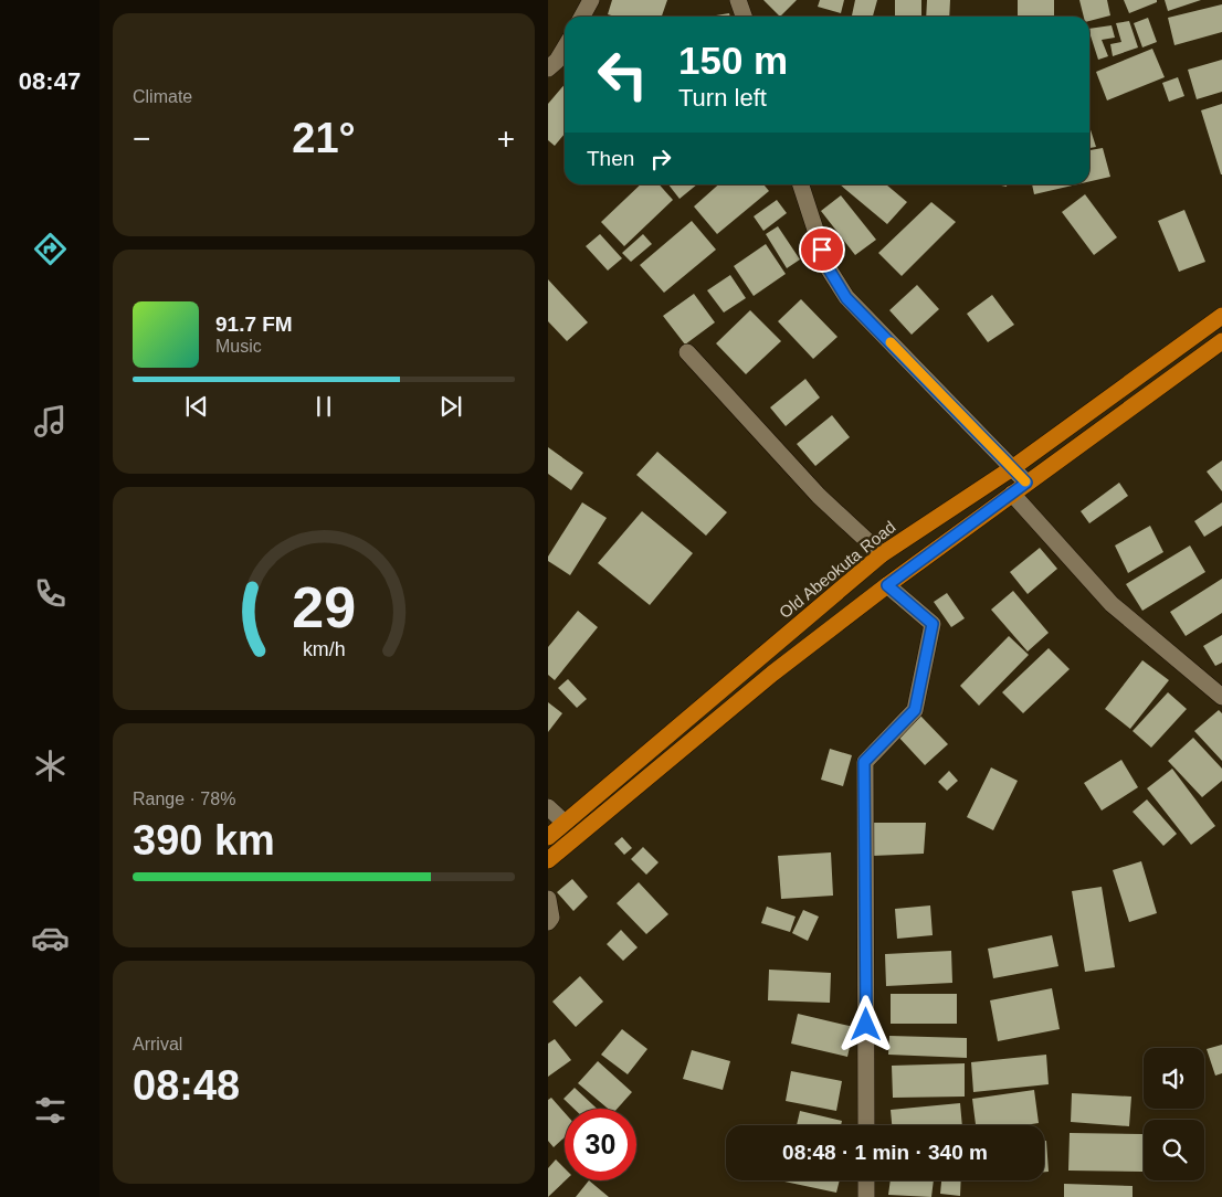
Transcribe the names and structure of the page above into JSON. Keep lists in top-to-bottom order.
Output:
{
  "streets": {
    "highway": ["Old Abeokuta Road"]
  },
  "page": {
    "tabs": "08:47",
    "tile": [
      "Climate",
      ["Range · 78%", "390 km"],
      ["Arrival", "08:48"]
    ],
    "turn": ["150 m", "Turn left"],
    "heat": ["−", "21°", "+"],
    "then": "Then",
    "song": ["91.7 FM", "Music"],
    "limit": "30",
    "trip": "08:48 · 1 min · 340 m",
    "gauge": ["29", "km/h"]
  }
}
